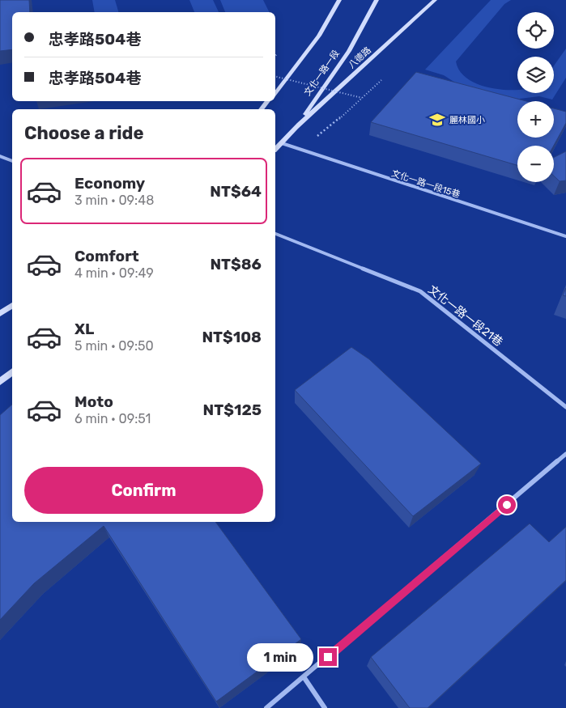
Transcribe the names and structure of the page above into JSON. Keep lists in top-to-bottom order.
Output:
{
  "streets": {
    "main road": ["八德路", "文化一路一段"],
    "street": ["文化一路一段15巷", "文化一路一段21巷"]
  },
  "crossings": [
    ["八德路", "文化一路一段"],
    ["文化一路一段", "文化一路一段15巷"]
  ],
  "places": {
    "school or university": ["麗林國小"]
  },
  "page": {
    "map_buttons": ["+", "−"],
    "banner": ["忠孝路504巷", "忠孝路504巷"],
    "heading": "Choose a ride",
    "list": [
      {
        "name": "Economy",
        "note": "3 min · 09:48",
        "value": "NT$64"
      },
      {
        "name": "Comfort",
        "note": "4 min · 09:49",
        "value": "NT$86"
      },
      {
        "name": "XL",
        "note": "5 min · 09:50",
        "value": "NT$108"
      },
      {
        "name": "Moto",
        "note": "6 min · 09:51",
        "value": "NT$125"
      }
    ],
    "buttons": "Confirm",
    "bubble": "1 min"
  }
}
